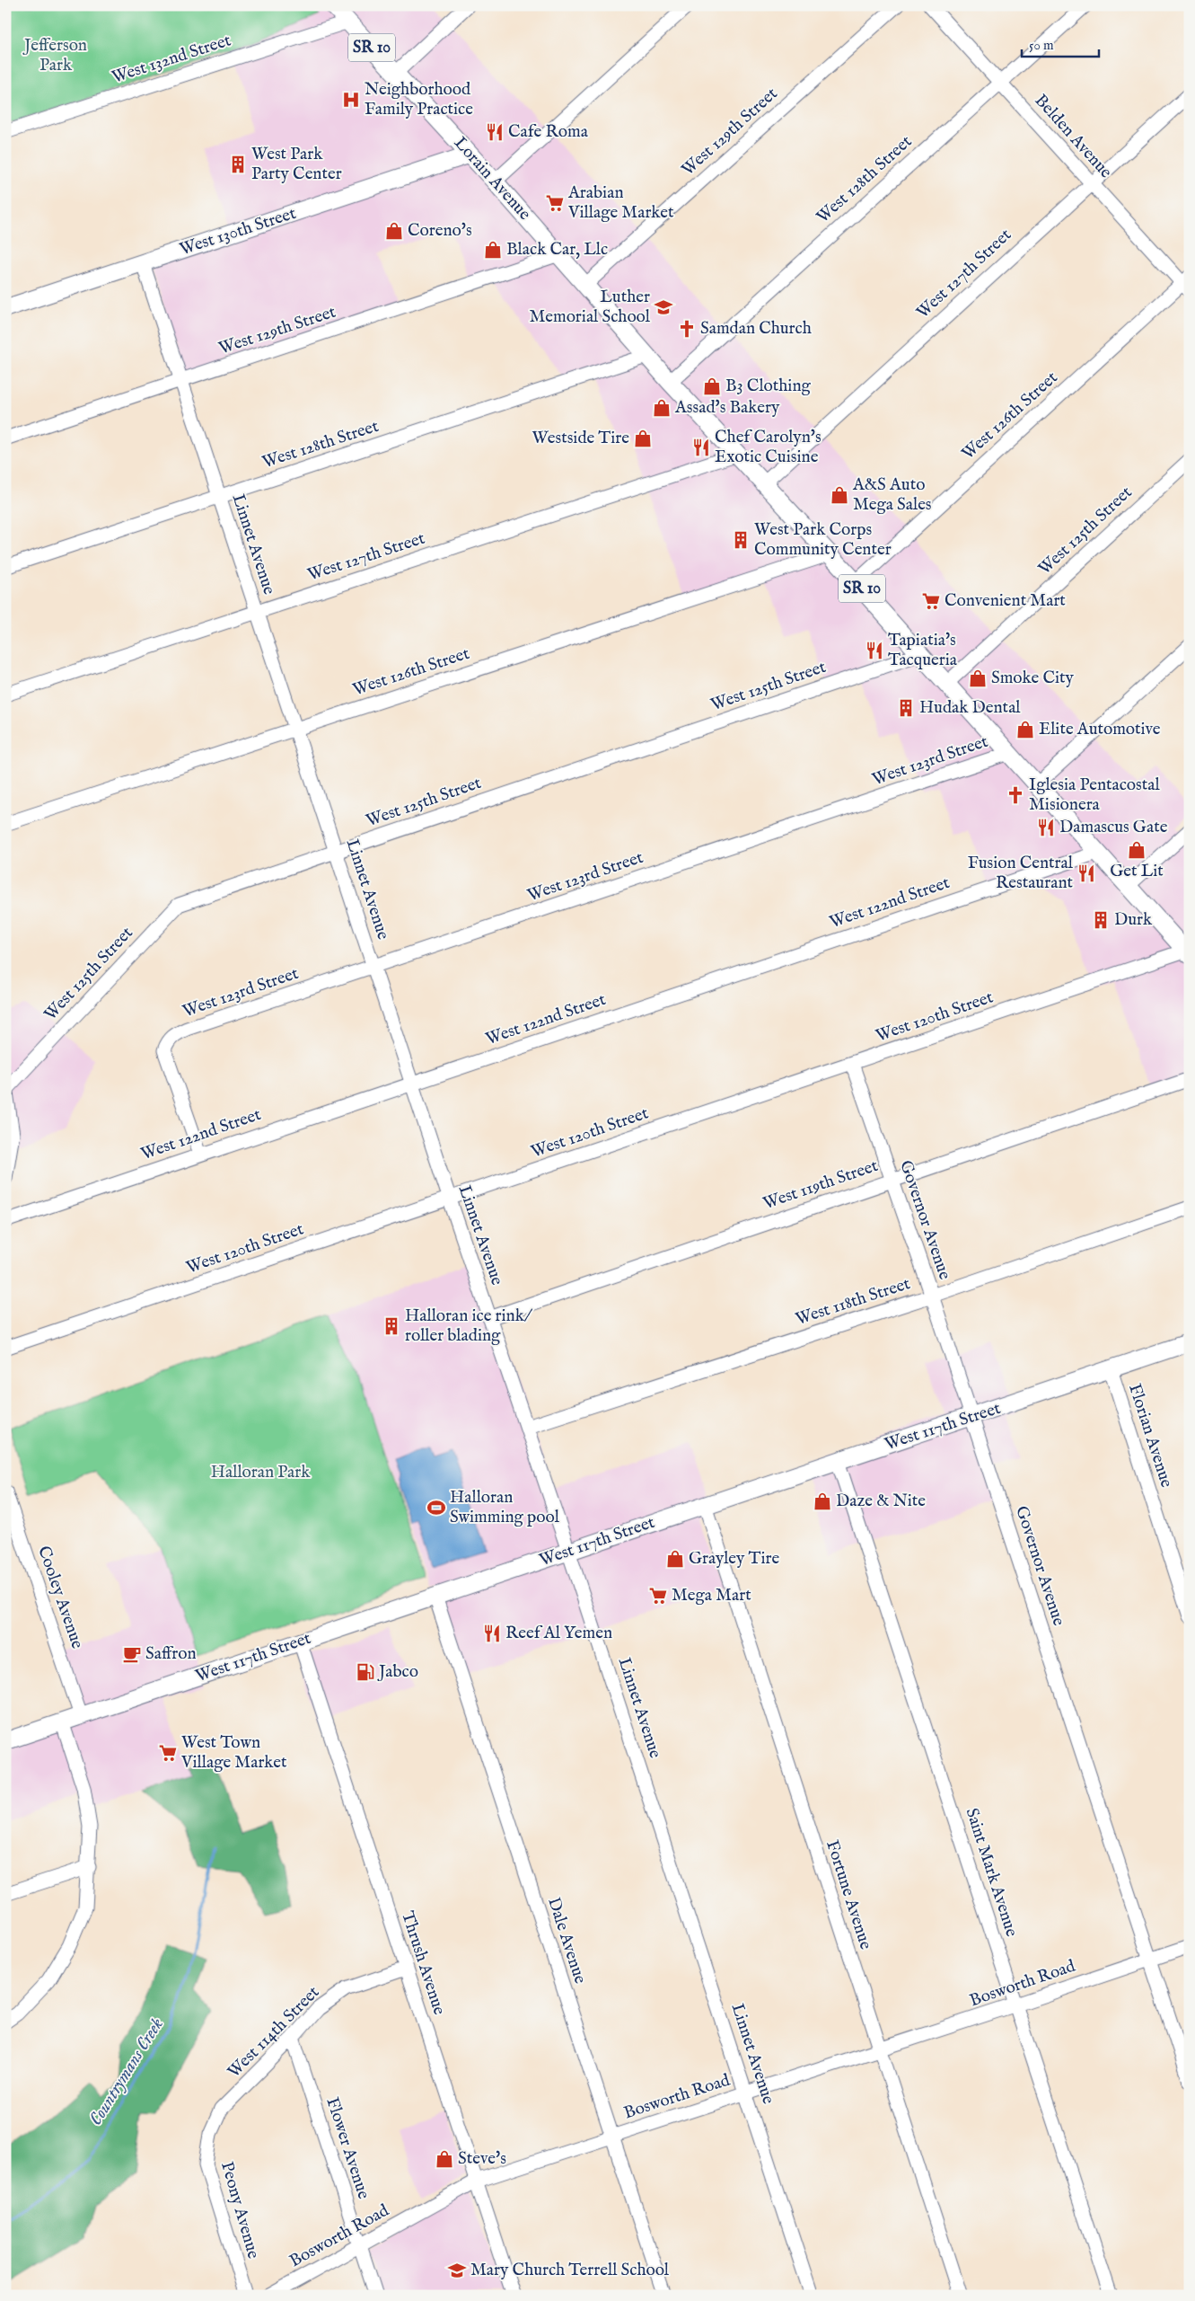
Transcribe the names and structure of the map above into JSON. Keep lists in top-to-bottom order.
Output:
{
  "streets": {
    "main road": [
      "SR 10",
      "Lorain Avenue",
      "West 130th Street",
      "West 117th Street"
    ],
    "street": [
      "West 132nd Street",
      "West 129th Street",
      "Belden Avenue",
      "West 128th Street",
      "West 127th Street",
      "West 126th Street",
      "West 125th Street",
      "Linnet Avenue",
      "West 123rd Street",
      "West 122nd Street",
      "West 120th Street",
      "West 119th Street",
      "Governor Avenue",
      "West 118th Street",
      "Florian Avenue",
      "Cooley Avenue",
      "Saint Mark Avenue",
      "Fortune Avenue",
      "Dale Avenue",
      "Thrush Avenue",
      "Bosworth Road",
      "West 114th Street",
      "Flower Avenue",
      "Peony Avenue"
    ]
  },
  "crossings": [
    ["West 132nd Street", "Lorain Avenue"],
    ["West 129th Street", "Lorain Avenue"],
    ["West 129th Street", "Linnet Avenue"],
    ["Belden Avenue", "West 128th Street"],
    ["Belden Avenue", "West 127th Street"],
    ["Belden Avenue", "West 126th Street"],
    ["Lorain Avenue", "West 128th Street"],
    ["Lorain Avenue", "West 130th Street"],
    ["Lorain Avenue", "West 127th Street"],
    ["Lorain Avenue", "West 126th Street"],
    ["Lorain Avenue", "West 125th Street"],
    ["Lorain Avenue", "West 123rd Street"],
    ["Lorain Avenue", "West 122nd Street"],
    ["Lorain Avenue", "West 120th Street"],
    ["West 128th Street", "Linnet Avenue"],
    ["West 130th Street", "Linnet Avenue"],
    ["West 127th Street", "Linnet Avenue"],
    ["West 126th Street", "Linnet Avenue"],
    ["West 125th Street", "Linnet Avenue"],
    ["Linnet Avenue", "West 123rd Street"],
    ["Linnet Avenue", "West 122nd Street"],
    ["Linnet Avenue", "West 120th Street"],
    ["Linnet Avenue", "West 119th Street"],
    ["Linnet Avenue", "West 118th Street"],
    ["Linnet Avenue", "West 117th Street"],
    ["Linnet Avenue", "Bosworth Road"],
    ["West 123rd Street", "West 122nd Street"],
    ["West 120th Street", "Governor Avenue"],
    ["West 119th Street", "Governor Avenue"],
    ["Governor Avenue", "West 118th Street"],
    ["Governor Avenue", "West 117th Street"],
    ["Governor Avenue", "Bosworth Road"],
    ["West 117th Street", "Florian Avenue"],
    ["West 117th Street", "Cooley Avenue"],
    ["West 117th Street", "Saint Mark Avenue"],
    ["West 117th Street", "Fortune Avenue"],
    ["West 117th Street", "Dale Avenue"],
    ["West 117th Street", "Thrush Avenue"],
    ["Saint Mark Avenue", "Bosworth Road"],
    ["Fortune Avenue", "Bosworth Road"],
    ["Dale Avenue", "Bosworth Road"],
    ["Thrush Avenue", "Bosworth Road"],
    ["Thrush Avenue", "West 114th Street"],
    ["Bosworth Road", "Flower Avenue"],
    ["West 114th Street", "Flower Avenue"],
    ["West 114th Street", "Peony Avenue"]
  ],
  "water": ["Countrymans Creek"],
  "parks": ["Jefferson Park", "Halloran Park"],
  "places": {
    "hospital": ["Neighborhood Family Practice"],
    "restaurant": [
      "Cafe Roma",
      "Chef Carolyn's Exotic Cuisine",
      "Tapiatia's Tacqueria",
      "Damascus Gate",
      "Fusion Central Restaurant",
      "Reef Al Yemen"
    ],
    "building": [
      "West Park Party Center",
      "West Park Corps Community Center",
      "Hudak Dental",
      "Durk",
      "Halloran ice rink/ roller blading"
    ],
    "supermarket": [
      "Arabian Village Market",
      "Convenient Mart",
      "Mega Mart",
      "West Town Village Market"
    ],
    "shop": [
      "Coreno's",
      "Black Car, Llc",
      "B3 Clothing",
      "Assad's Bakery",
      "Westside Tire",
      "A&S Auto Mega Sales",
      "Smoke City",
      "Elite Automotive",
      "Get Lit",
      "Daze & Nite",
      "Grayley Tire",
      "Steve's"
    ],
    "school or university": ["Luther Memorial School", "Mary Church Terrell School"],
    "church": ["Samdan Church", "Iglesia Pentacostal Misionera"],
    "sports": ["Halloran Swimming pool"],
    "cafe": ["Saffron"],
    "fuel station": ["Jabco"]
  },
  "scale_bar": "50 m"
}
